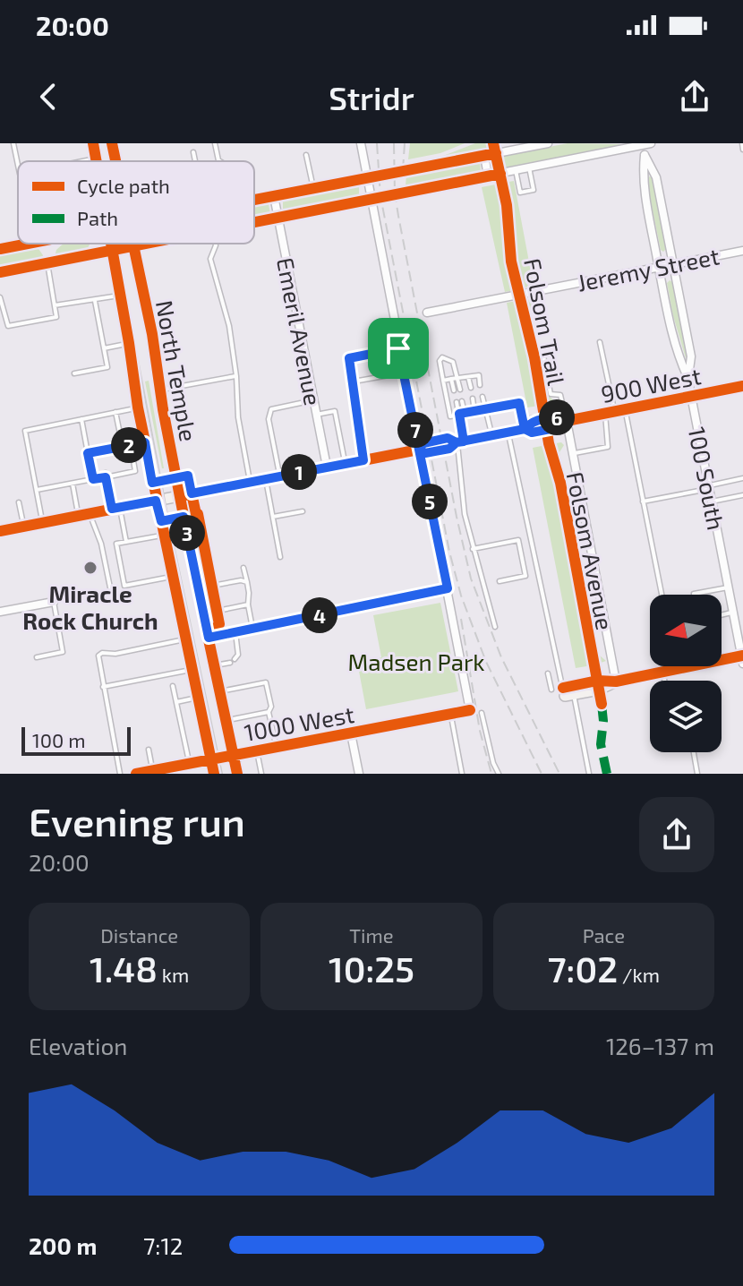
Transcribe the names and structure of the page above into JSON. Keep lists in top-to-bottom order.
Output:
{
  "streets": {
    "main road": ["North Temple", "900 West", "1000 West"],
    "street": [
      "Jeremy Street",
      "Emeril Avenue",
      "100 South",
      "Folsom Avenue"
    ],
    "cycle path": ["Folsom Trail"]
  },
  "crossings": [
    ["Jeremy Street", "100 South"],
    ["Emeril Avenue", "900 West"],
    ["North Temple", "900 West"],
    ["North Temple", "1000 West"],
    ["900 West", "100 South"],
    ["900 West", "Folsom Avenue"]
  ],
  "parks": ["Madsen Park"],
  "places": ["Miracle Rock Church"],
  "legend": ["Cycle path", "Path"],
  "scale_bar": "100 m",
  "north": "left",
  "page": {
    "status": "20:00",
    "header": "Stridr",
    "pins": [
      "6",
      "7",
      "2",
      "1",
      "5",
      "3",
      "4"
    ],
    "scale": "100 m",
    "heading": ["Evening run", "20:00"],
    "stats": [
      ["Distance", "1.48 km"],
      ["Time", "10:25"],
      ["Pace", "7:02 /km"]
    ],
    "chart": ["Elevation", "126–137 m"],
    "list": [
      {
        "name": "200 m",
        "note": "7:12"
      }
    ]
  }
}
